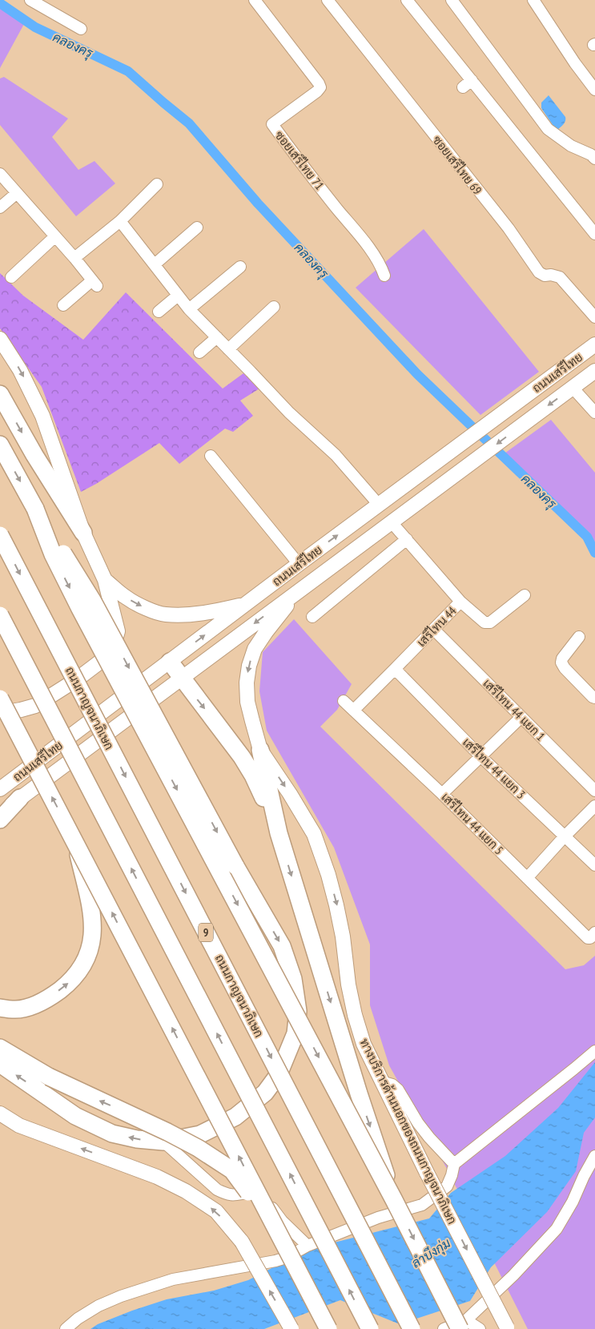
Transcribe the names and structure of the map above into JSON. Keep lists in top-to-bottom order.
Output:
{
  "streets": {
    "highway": ["ถนนกาญจนาภิเษก", "9"],
    "main road": ["ถนนเสรีไทย", "ทางบริการด้านนอกของถนนกาญจนาภิเษก"],
    "street": [
      "ซอยเสรีไทย 71",
      "ซอยเสรีไทย 69",
      "เสรีไทน 44",
      "เสรีไทน 44 แยก 1",
      "เสรีไทน 44 แยก 3",
      "เสรีไทน 44 แยก 5"
    ]
  },
  "crossings": [
    ["ถนนเสรีไทย", "เสรีไทน 44"],
    ["ถนนเสรีไทย", "ทางบริการด้านนอกของถนนกาญจนาภิเษก"],
    ["เสรีไทน 44", "เสรีไทน 44 แยก 1"],
    ["เสรีไทน 44", "เสรีไทน 44 แยก 3"],
    ["เสรีไทน 44", "เสรีไทน 44 แยก 5"]
  ],
  "one_way": ["ทางบริการด้านนอกของถนนกาญจนาภิเษก"],
  "water": ["คลองครุ", "ลำบึงกุ่ม"]
}
